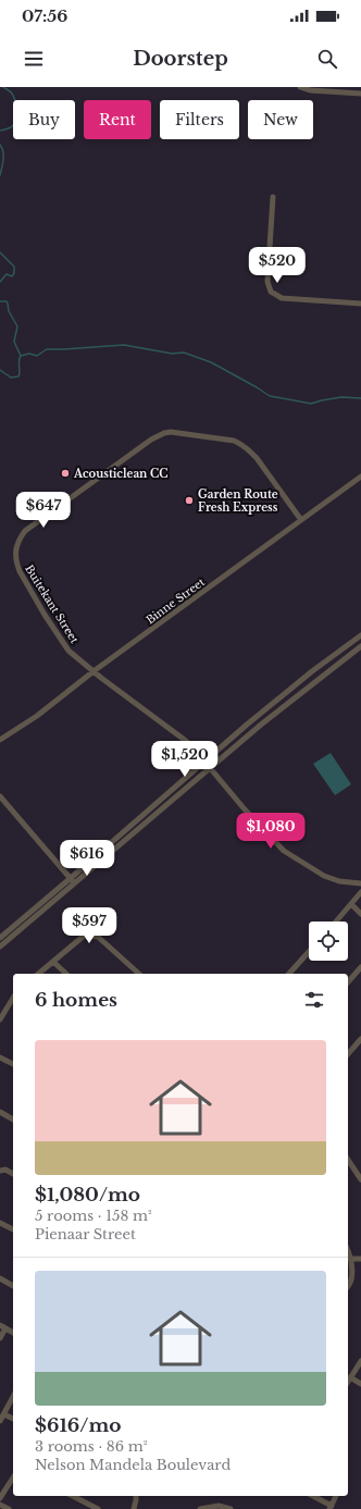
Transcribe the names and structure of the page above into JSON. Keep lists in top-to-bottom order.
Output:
{
  "streets": {
    "street": ["Binne Street", "Buitekant Street"]
  },
  "crossings": [
    ["Binne Street", "Buitekant Street"]
  ],
  "places": ["Acousticlean CC", "Garden Route Fresh Express"],
  "page": {
    "status": "07:56",
    "header": "Doorstep",
    "chip": [
      "Buy",
      "Rent",
      "Filters",
      "New"
    ],
    "price": [
      "$520",
      "$647",
      "$1,520",
      "$1,080",
      "$616",
      "$597"
    ],
    "heading": "6 homes",
    "list": [
      {
        "name": "$1,080/mo",
        "note": "5 rooms · 158 m² · Pienaar Street"
      },
      {
        "name": "$616/mo",
        "note": "3 rooms · 86 m² · Nelson Mandela Boulevard"
      }
    ]
  }
}
